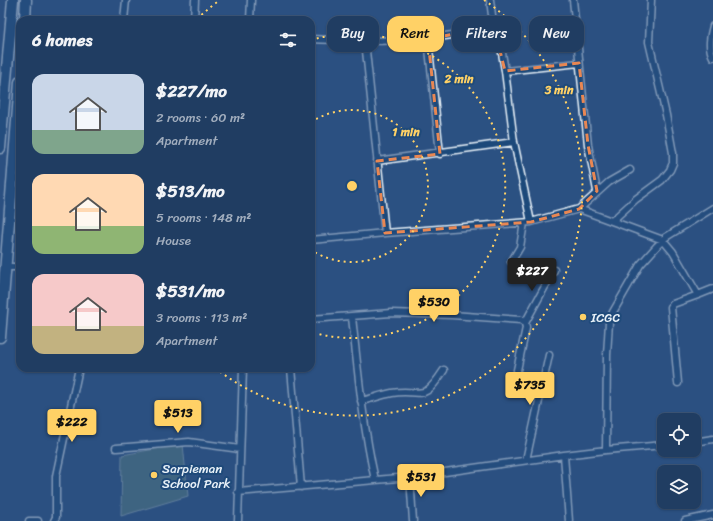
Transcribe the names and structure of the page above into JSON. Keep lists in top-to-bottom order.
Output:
{
  "places": ["ICGC", "Sarpieman School Park"],
  "page": {
    "chip": [
      "Buy",
      "Rent",
      "Filters",
      "New"
    ],
    "heading": "6 homes",
    "list": [
      {
        "name": "$227/mo",
        "note": "2 rooms · 60 m² · Apartment"
      },
      {
        "name": "$513/mo",
        "note": "5 rooms · 148 m² · House"
      },
      {
        "name": "$531/mo",
        "note": "3 rooms · 113 m² · Apartment"
      }
    ],
    "price": [
      "$227",
      "$530",
      "$735",
      "$513",
      "$222",
      "$531"
    ]
  },
  "rings": ["2 min", "3 min", "1 min"]
}
